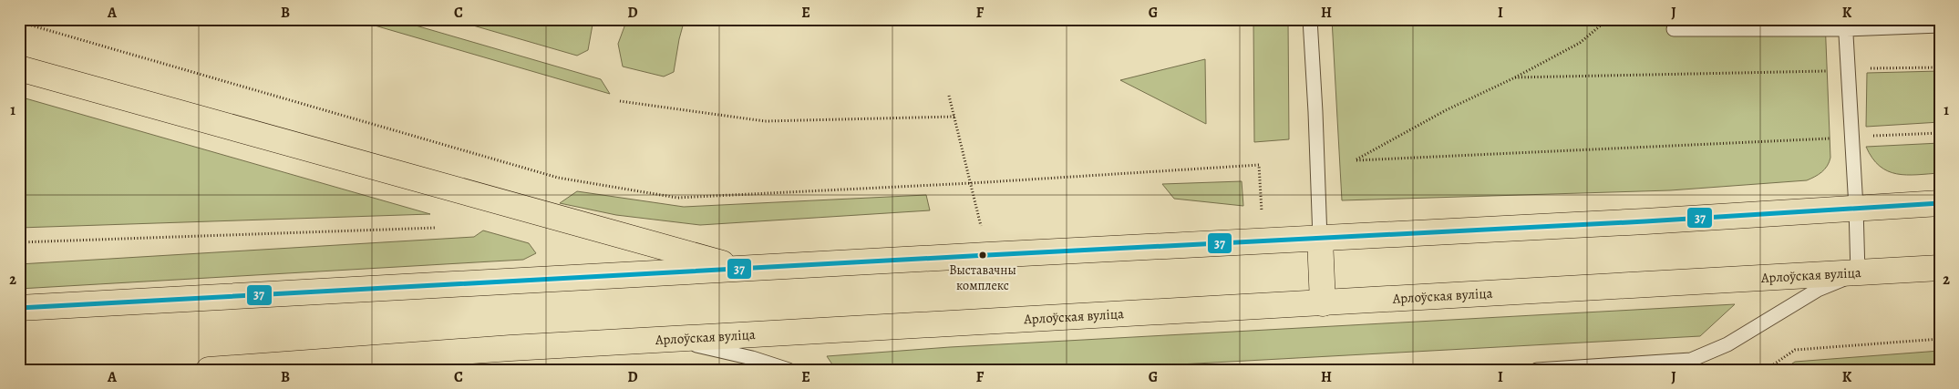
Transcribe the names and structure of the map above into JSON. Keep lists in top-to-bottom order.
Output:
{
  "streets": {
    "main road": ["Арлоўская вуліца"]
  },
  "places": ["Выставачны комплекс"],
  "lines": ["transit line 37"],
  "grid": {
    "columns": [
      "A",
      "B",
      "C",
      "D",
      "E",
      "F",
      "G",
      "H",
      "I",
      "J",
      "K"
    ],
    "rows": ["1", "2"]
  }
}
